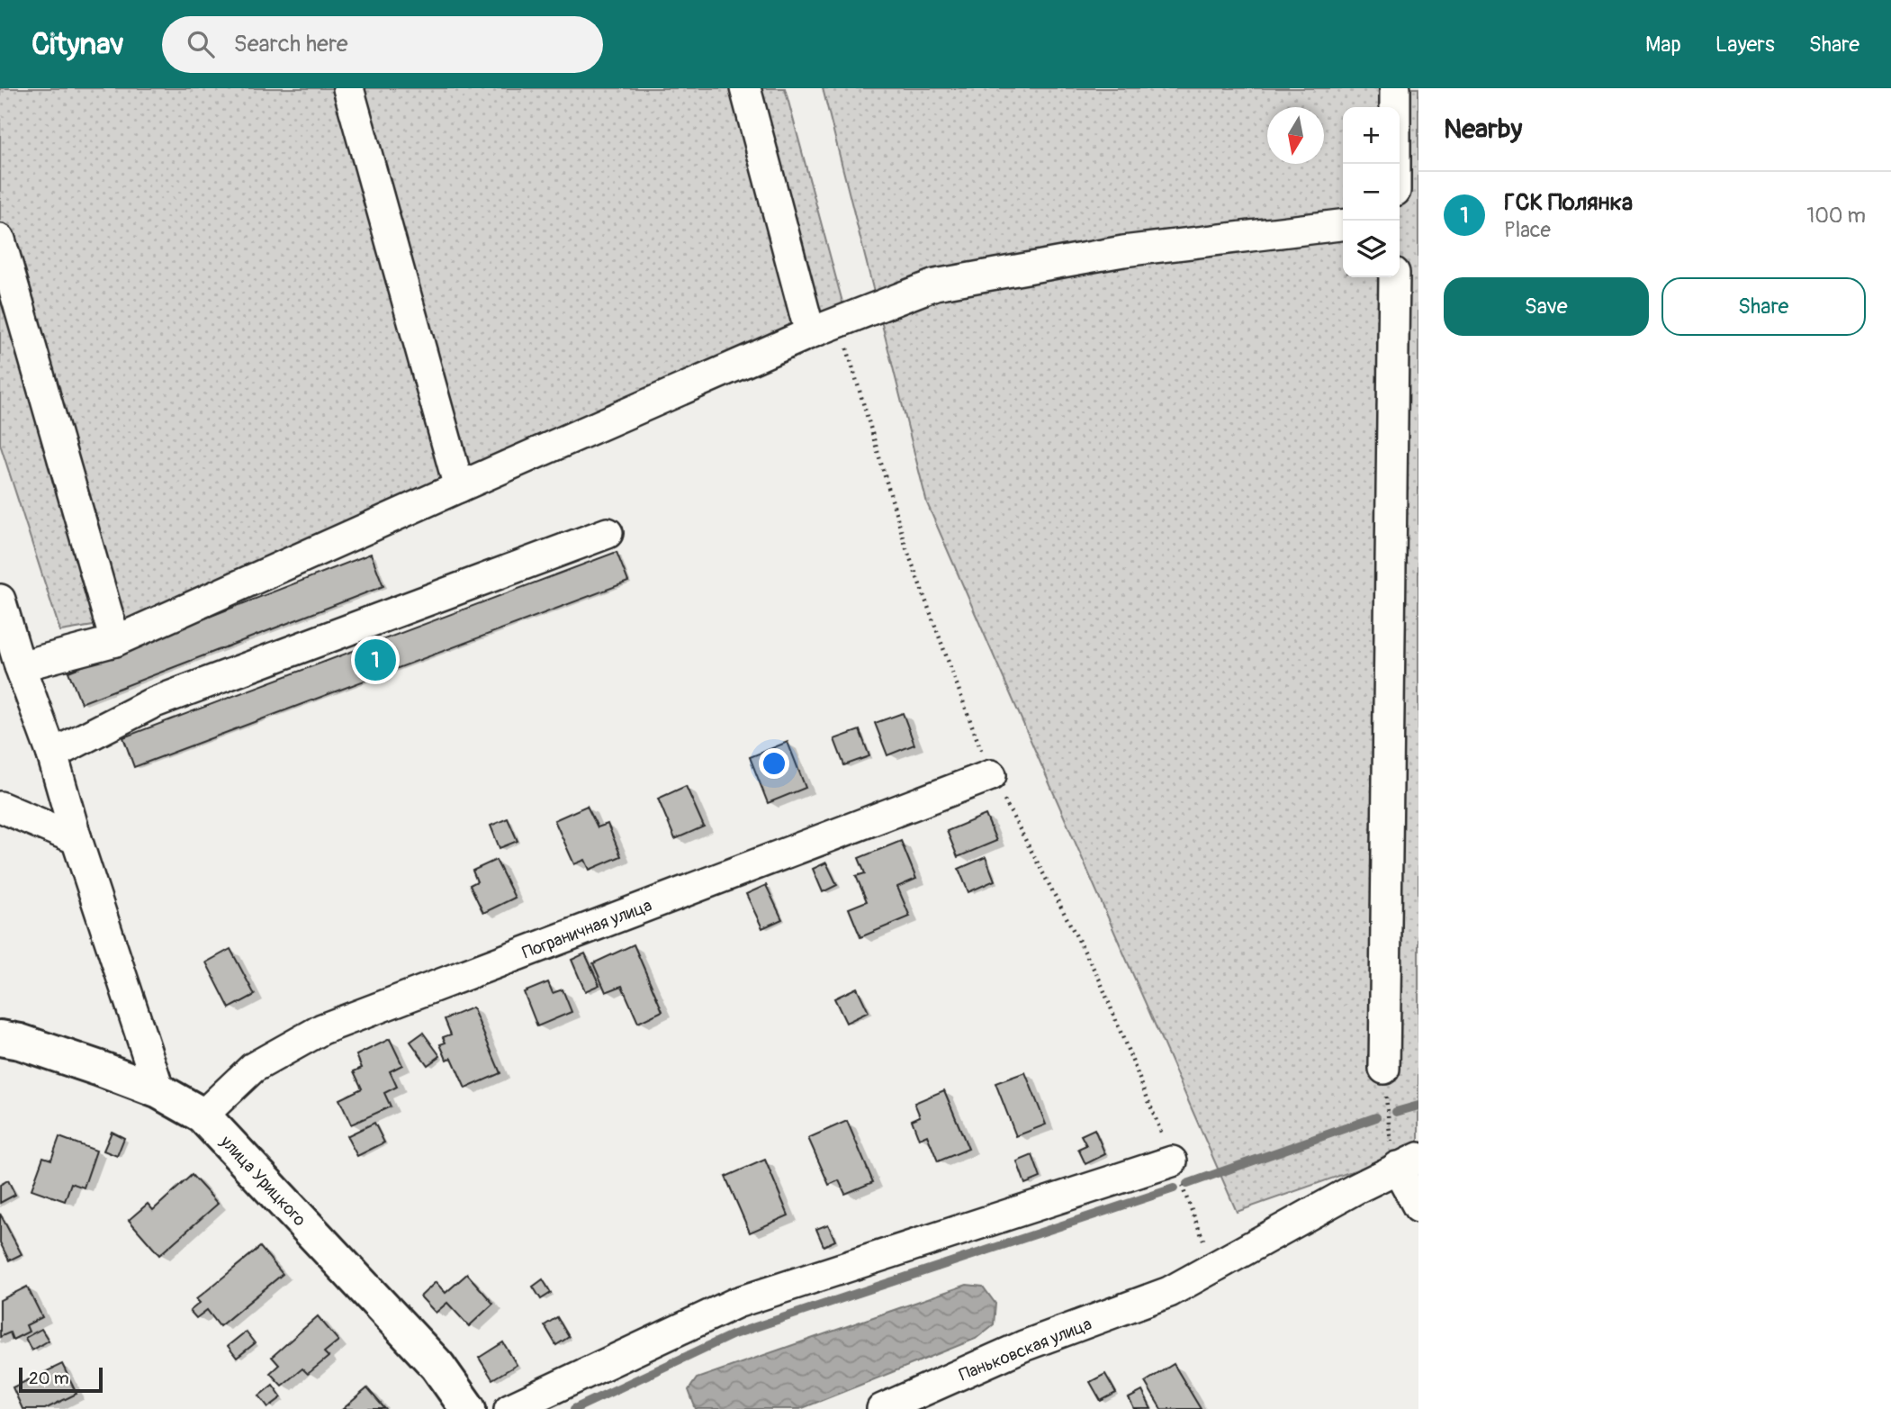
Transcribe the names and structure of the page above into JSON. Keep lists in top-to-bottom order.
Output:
{
  "streets": {
    "main road": ["улица Урицкого"],
    "street": ["Пограничная улица", "Паньковская улица"]
  },
  "crossings": [
    ["Пограничная улица", "улица Урицкого"]
  ],
  "scale_bar": "20 m",
  "north": "bottom",
  "page": {
    "header": "Citynav",
    "search": "Search here",
    "nav": ["Map", "Layers", "Share"],
    "heading": "Nearby",
    "map_buttons": ["+", "−"],
    "list": [
      {
        "mark": "1",
        "name": "ГСК Полянка",
        "note": "Place",
        "value": "100 m"
      }
    ],
    "buttons": ["Save", "Share"],
    "pins": "1",
    "scale": "20 m"
  }
}
